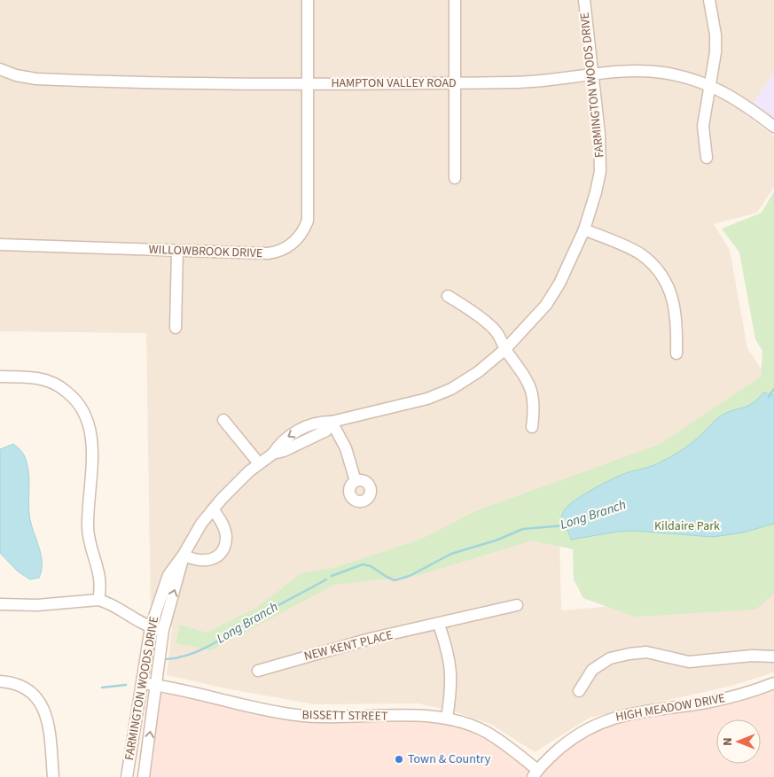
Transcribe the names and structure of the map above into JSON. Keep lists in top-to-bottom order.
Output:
{
  "streets": {
    "street": [
      "HAMPTON VALLEY ROAD",
      "FARMINGTON WOODS DRIVE",
      "WILLOWBROOK DRIVE",
      "NEW KENT PLACE",
      "HIGH MEADOW DRIVE",
      "BISSETT STREET"
    ]
  },
  "crossings": [
    ["HAMPTON VALLEY ROAD", "FARMINGTON WOODS DRIVE"],
    ["HAMPTON VALLEY ROAD", "WILLOWBROOK DRIVE"],
    ["FARMINGTON WOODS DRIVE", "BISSETT STREET"],
    ["HIGH MEADOW DRIVE", "BISSETT STREET"]
  ],
  "water": ["Long Branch"],
  "parks": ["Kildaire Park"],
  "places": ["Town & Country"],
  "north": "left"
}
